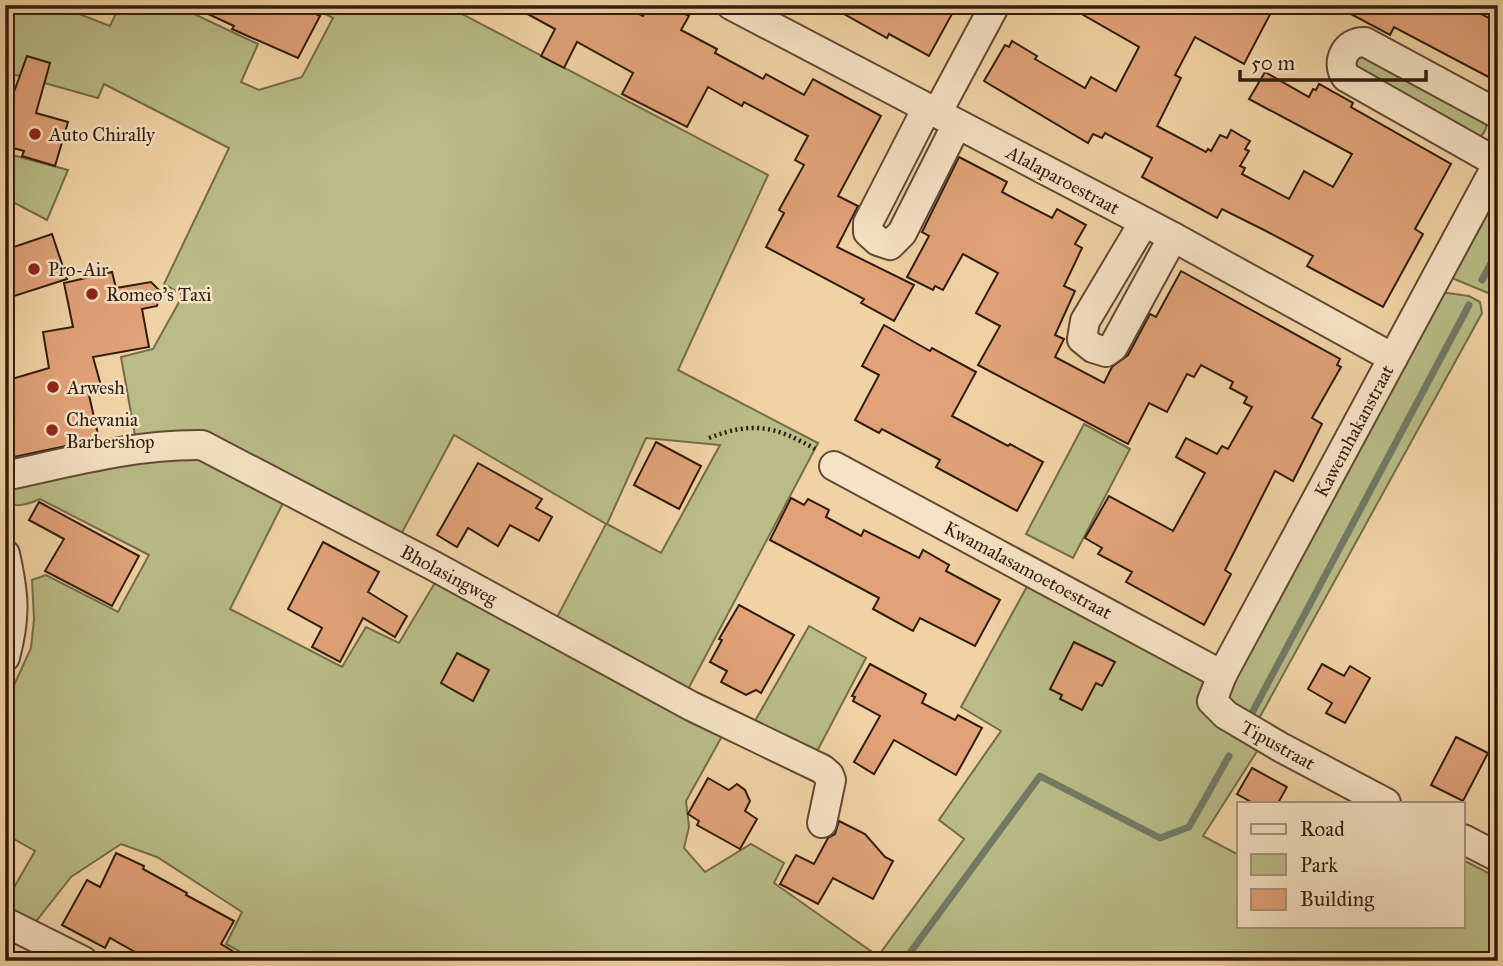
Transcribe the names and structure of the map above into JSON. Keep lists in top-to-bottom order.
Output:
{
  "streets": {
    "street": [
      "Alalaparoestraat",
      "Kawemhakanstraat",
      "Kwamalasamoetoestraat",
      "Bholasingweg",
      "Tipustraat"
    ]
  },
  "crossings": [
    ["Alalaparoestraat", "Kawemhakanstraat"],
    ["Kawemhakanstraat", "Kwamalasamoetoestraat"],
    ["Kawemhakanstraat", "Tipustraat"]
  ],
  "places": [
    "Auto Chirally",
    "Pro-Air",
    "Romeo's Taxi",
    "Arwesh",
    "Chevania Barbershop"
  ],
  "legend": ["Road", "Park", "Building"],
  "scale_bar": "50 m"
}
